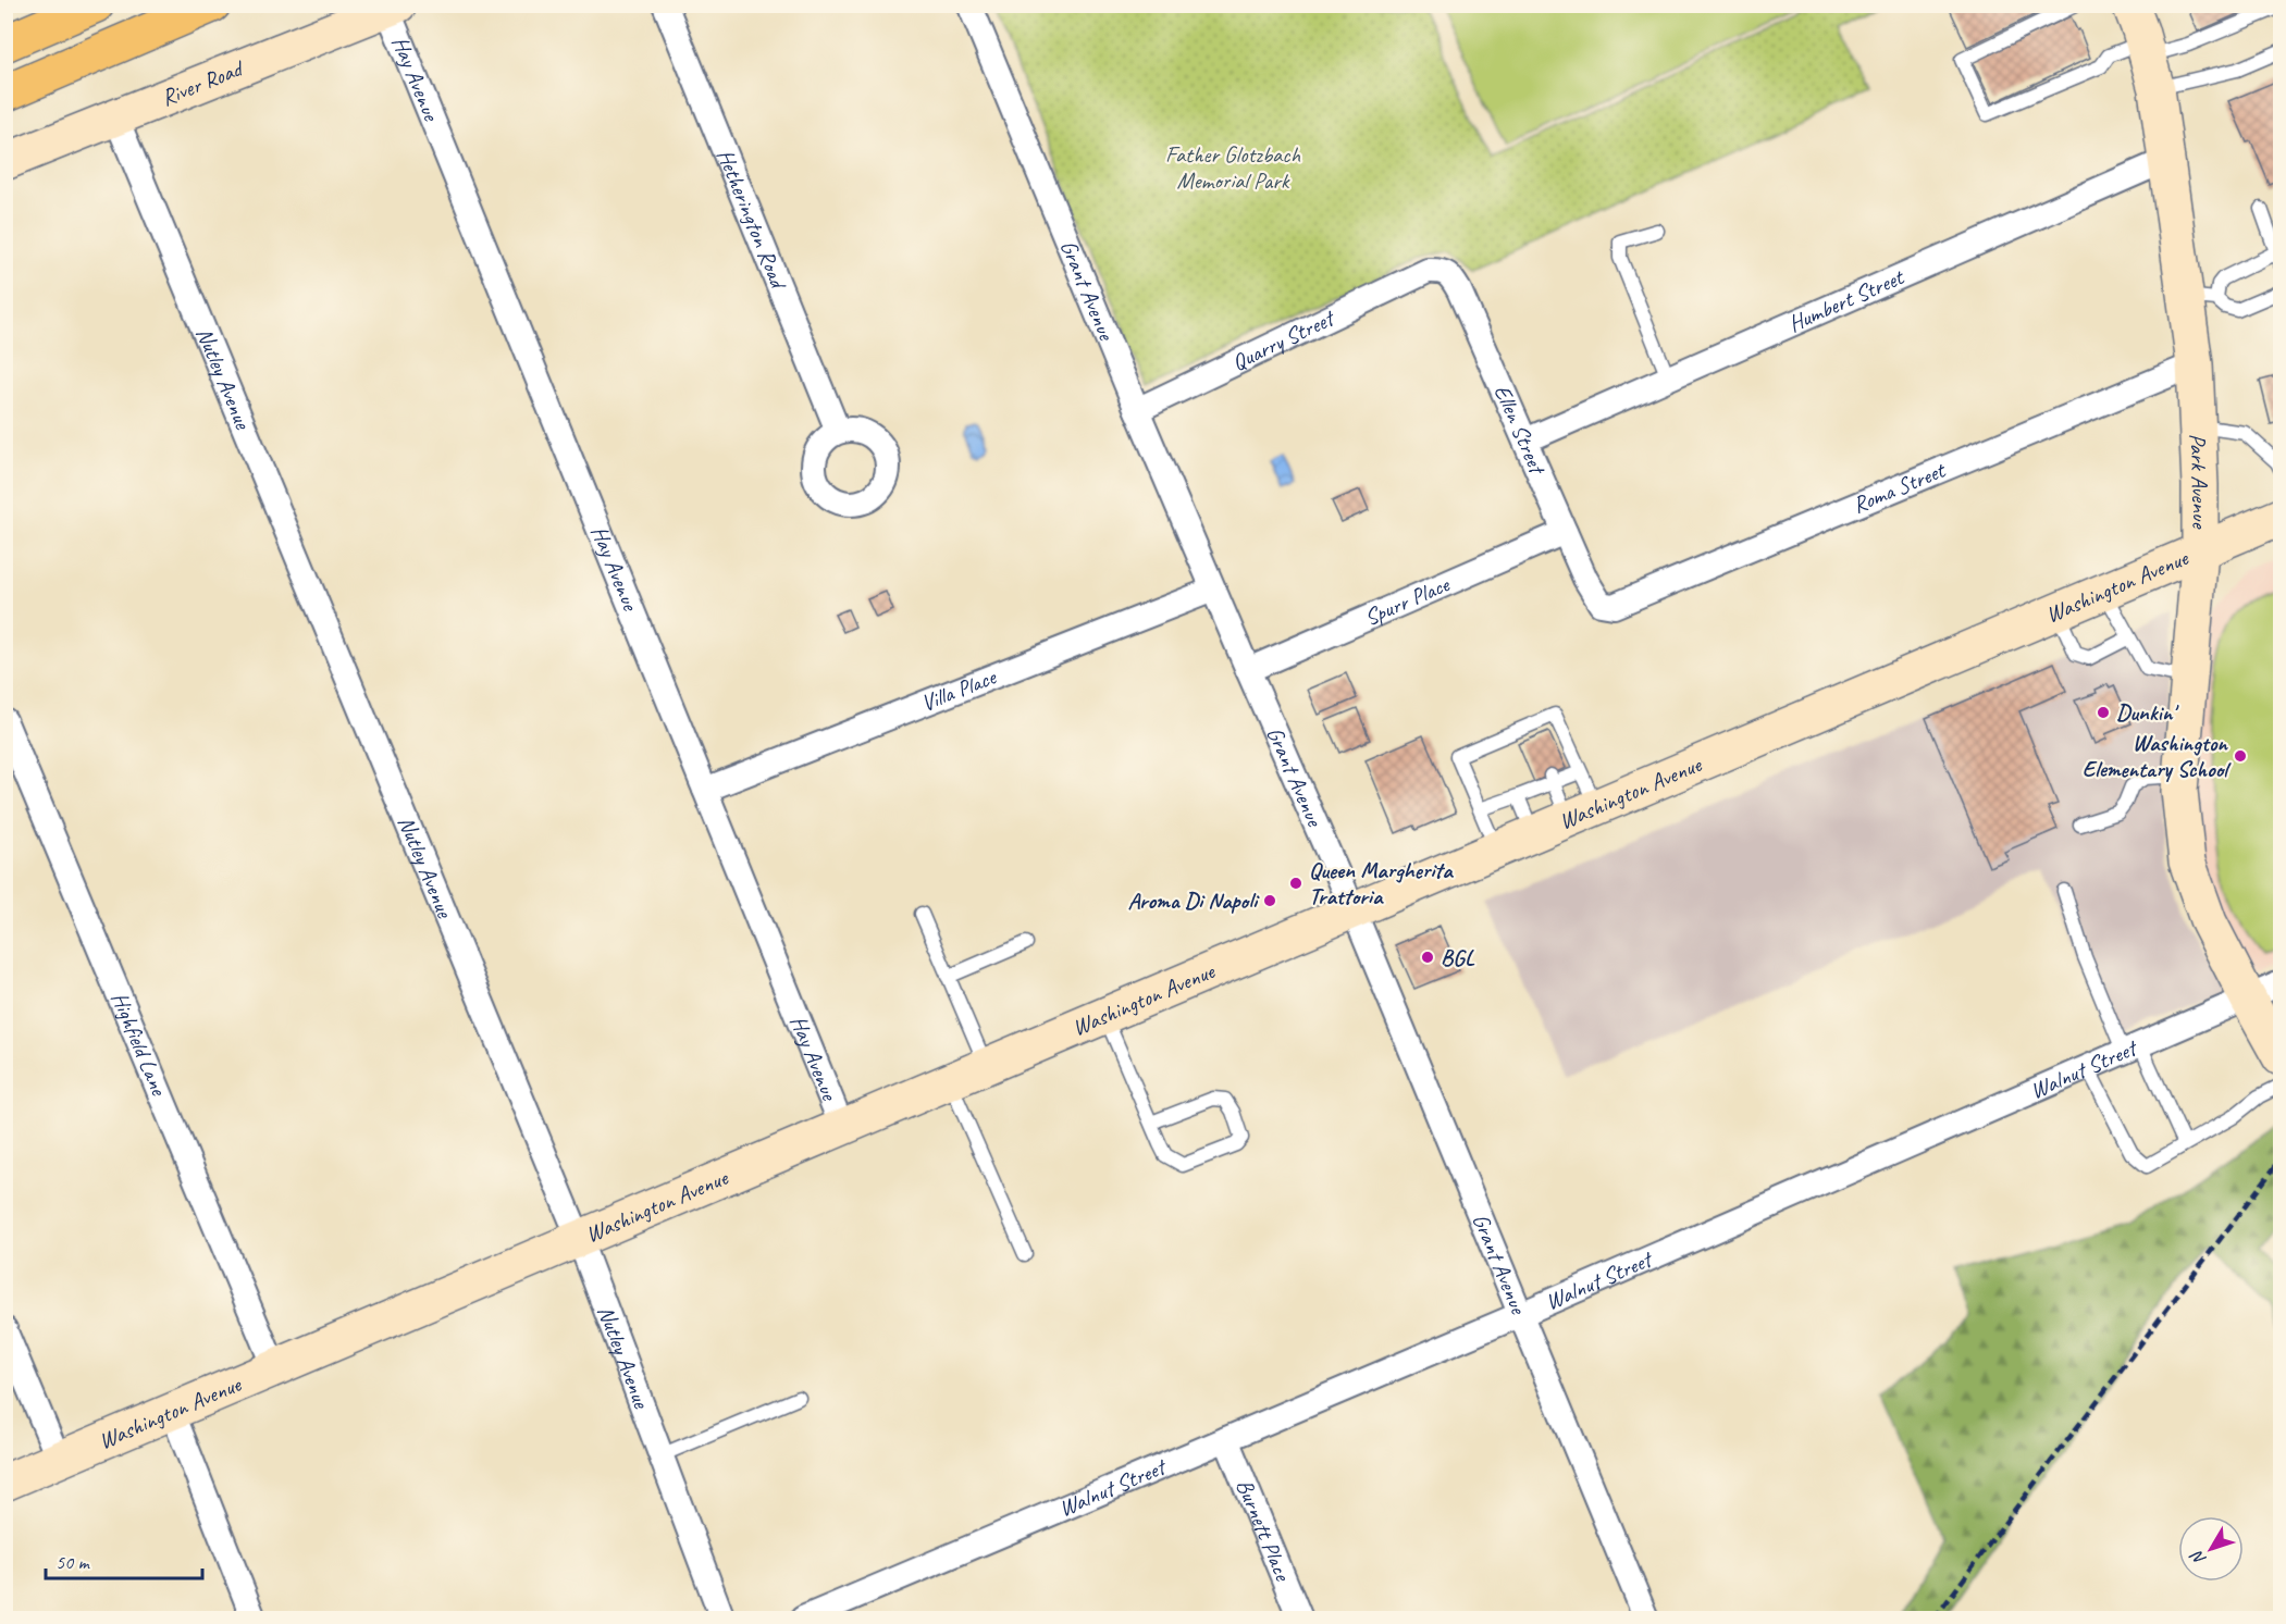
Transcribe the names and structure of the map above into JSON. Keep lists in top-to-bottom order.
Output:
{
  "streets": {
    "main road": ["River Road", "Park Avenue", "Washington Avenue"],
    "street": [
      "Hay Avenue",
      "Hetherington Road",
      "Grant Avenue",
      "Humbert Street",
      "Quarry Street",
      "Nutley Avenue",
      "Ellen Street",
      "Roma Street",
      "Spurr Place",
      "Villa Place",
      "Highfield Lane",
      "Walnut Street",
      "Burnett Place"
    ]
  },
  "crossings": [
    ["Hay Avenue", "River Road"],
    ["Hay Avenue", "Washington Avenue"],
    ["Hay Avenue", "Villa Place"],
    ["River Road", "Nutley Avenue"],
    ["Grant Avenue", "Quarry Street"],
    ["Grant Avenue", "Washington Avenue"],
    ["Grant Avenue", "Spurr Place"],
    ["Grant Avenue", "Villa Place"],
    ["Grant Avenue", "Walnut Street"],
    ["Humbert Street", "Ellen Street"],
    ["Humbert Street", "Park Avenue"],
    ["Quarry Street", "Ellen Street"],
    ["Nutley Avenue", "Washington Avenue"],
    ["Ellen Street", "Roma Street"],
    ["Ellen Street", "Spurr Place"],
    ["Park Avenue", "Roma Street"],
    ["Park Avenue", "Washington Avenue"],
    ["Park Avenue", "Walnut Street"],
    ["Washington Avenue", "Highfield Lane"],
    ["Walnut Street", "Burnett Place"]
  ],
  "parks": ["Father Glotzbach Memorial Park"],
  "places": [
    "Dunkin'",
    "Washington Elementary School",
    "Queen Margherita Trattoria",
    "Aroma Di Napoli",
    "BGL"
  ],
  "scale_bar": "50 m",
  "north": "bottom left"
}
